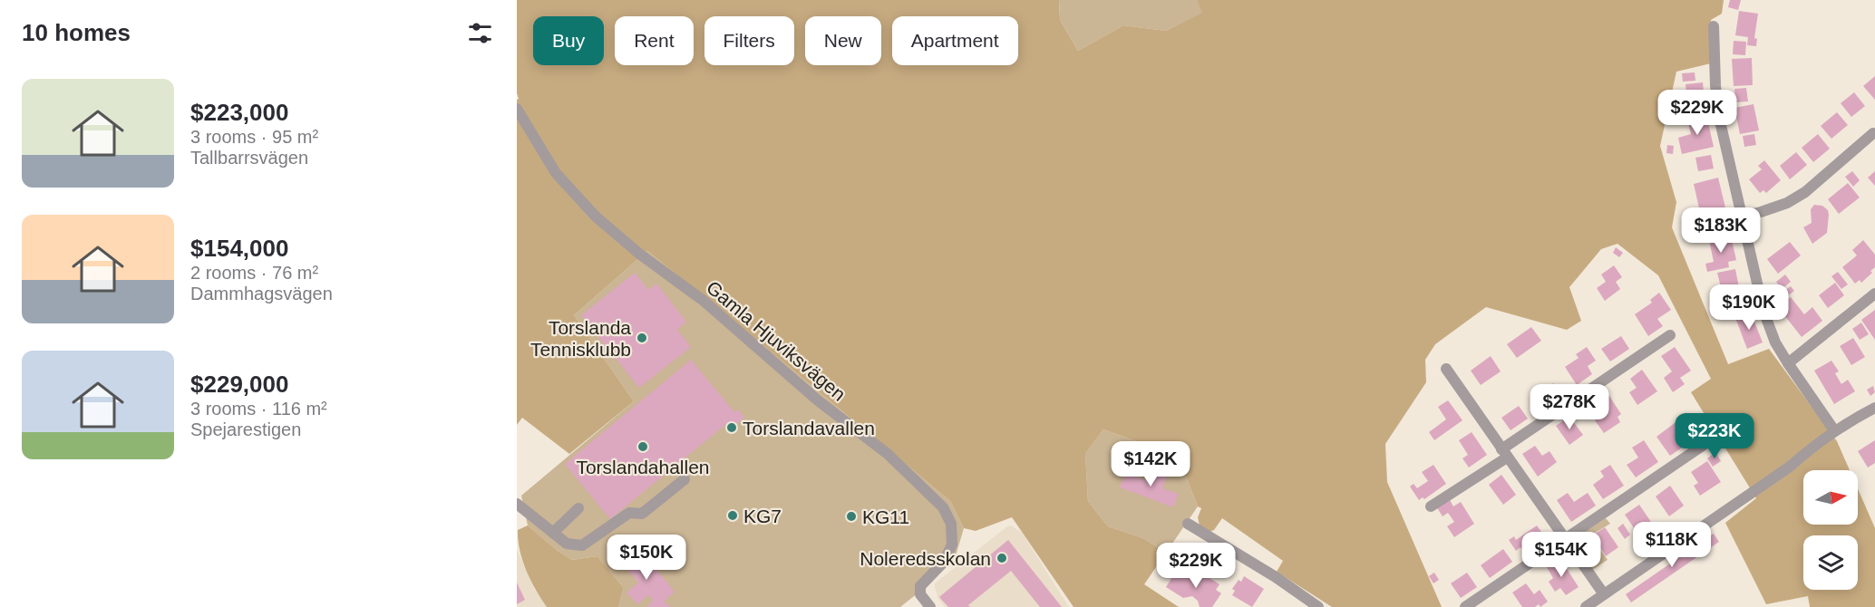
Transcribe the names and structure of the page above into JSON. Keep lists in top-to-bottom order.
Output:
{
  "streets": {
    "street": ["Gamla Hjuviksvägen"]
  },
  "places": [
    "Torslanda Tennisklubb",
    "Torslandavallen",
    "Torslandahallen",
    "KG7",
    "KG11",
    "Noleredsskolan"
  ],
  "north": "right",
  "page": {
    "heading": "10 homes",
    "chip": [
      "Buy",
      "Rent",
      "Filters",
      "New",
      "Apartment"
    ],
    "list": [
      {
        "name": "$223,000",
        "note": "3 rooms · 95 m² · Tallbarrsvägen"
      },
      {
        "name": "$154,000",
        "note": "2 rooms · 76 m² · Dammhagsvägen"
      },
      {
        "name": "$229,000",
        "note": "3 rooms · 116 m² · Spejarestigen"
      }
    ],
    "price": [
      "$229K",
      "$183K",
      "$190K",
      "$278K",
      "$223K",
      "$142K",
      "$118K",
      "$154K",
      "$150K",
      "$229K"
    ]
  }
}
